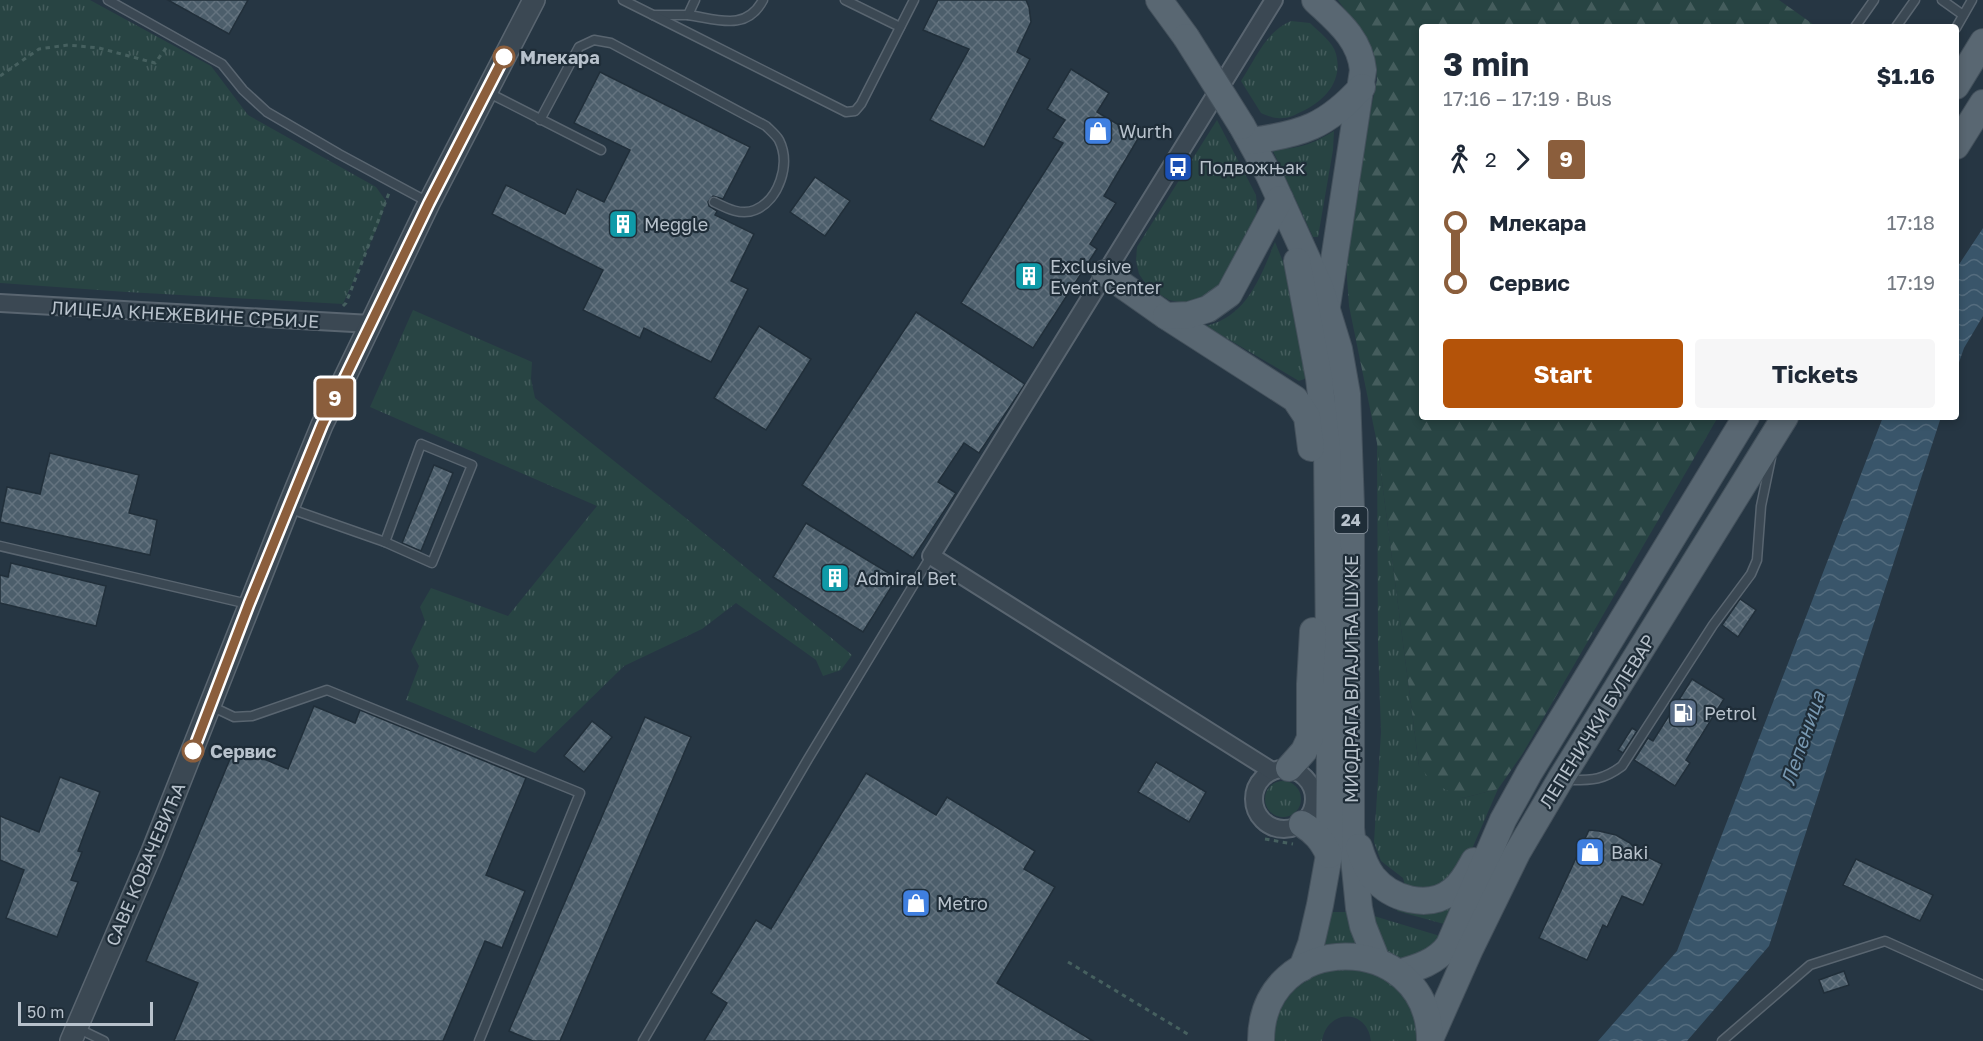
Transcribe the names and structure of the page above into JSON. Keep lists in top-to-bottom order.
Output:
{
  "streets": {
    "main road": ["24", "МИОДРАГА ВЛАЈИЋА ШУКЕ", "ЛЕПЕНИЧКИ БУЛЕВАР"],
    "street": ["ЛИЦЕЈА КНЕЖЕВИНЕ СРБИЈЕ", "САВЕ КОВАЧЕВИЋА"]
  },
  "crossings": [
    ["ЛИЦЕЈА КНЕЖЕВИНЕ СРБИЈЕ", "САВЕ КОВАЧЕВИЋА"],
    ["24", "МИОДРАГА ВЛАЈИЋА ШУКЕ"],
    ["24", "ЛЕПЕНИЧКИ БУЛЕВАР"],
    ["МИОДРАГА ВЛАЈИЋА ШУКЕ", "ЛЕПЕНИЧКИ БУЛЕВАР"]
  ],
  "water": ["Лепеница"],
  "places": {
    "other": ["Млекара", "Сервис"],
    "shop": ["Wurth", "Baki", "Metro"],
    "bus stop": ["Подвожњак"],
    "building": ["Meggle", "Exclusive Event Center", "Admiral Bet"],
    "fuel station": ["Petrol"]
  },
  "lines": ["bus line 9"],
  "scale_bar": "50 m",
  "page": {
    "on_map": "9",
    "heading": ["3 min", "17:16 – 17:19 · Bus", "$1.16"],
    "legs": ["2", "9"],
    "list": [
      {
        "name": "Млекара",
        "value": "17:18"
      },
      {
        "name": "Сервис",
        "value": "17:19"
      }
    ],
    "buttons": ["Start", "Tickets"],
    "scale": "50 m"
  }
}
